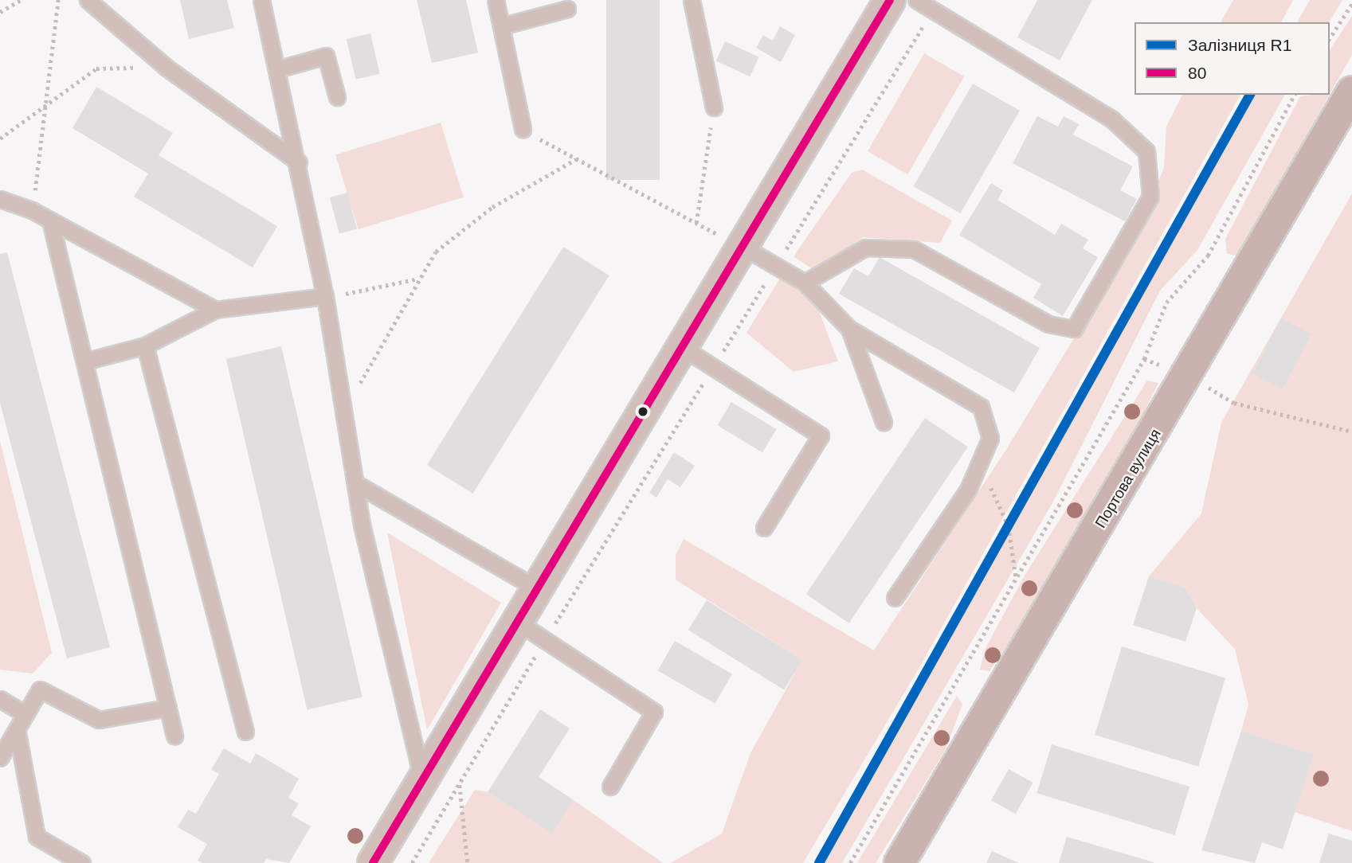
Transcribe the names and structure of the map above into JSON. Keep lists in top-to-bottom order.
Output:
{
  "streets": {
    "main road": ["Портова вулиця"]
  },
  "lines": ["transit line 80", "rail line R1"],
  "legend": ["Залізниця R1", "80"]
}
